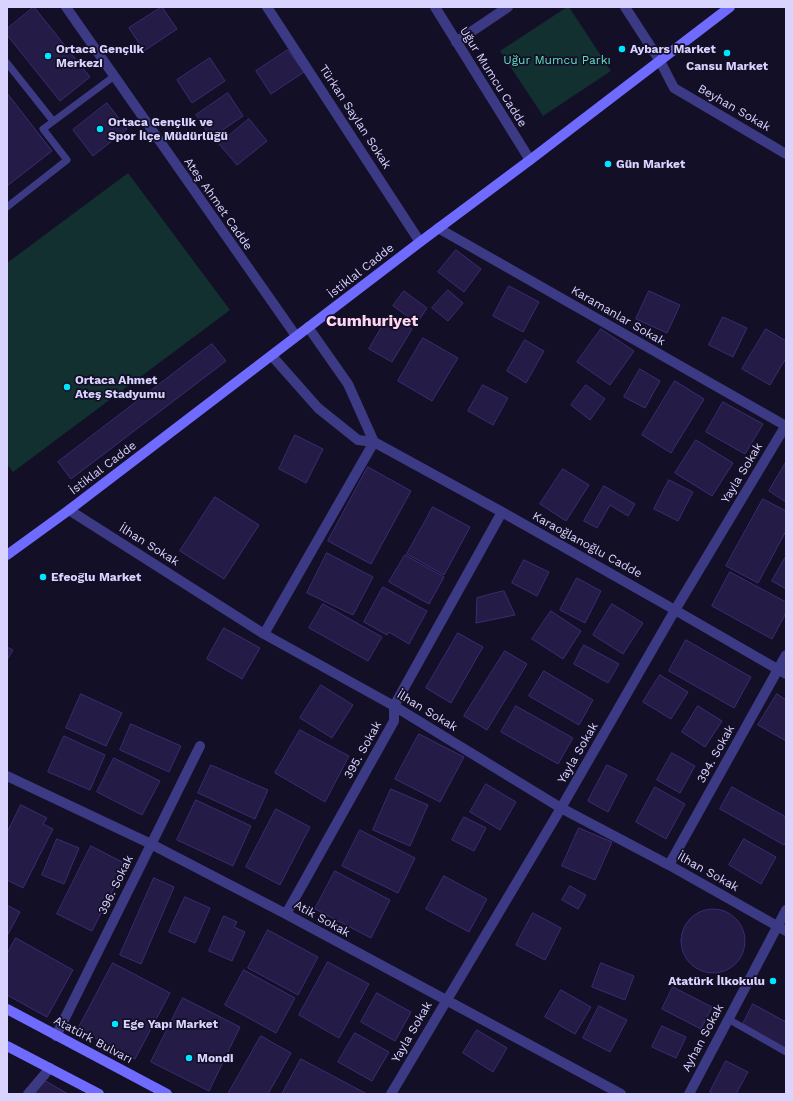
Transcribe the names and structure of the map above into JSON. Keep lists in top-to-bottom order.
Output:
{
  "streets": {
    "street": [
      "Uğur Mumcu Cadde",
      "Beyhan Sokak",
      "Türkan Saylan Sokak",
      "Ateş Ahmet Cadde",
      "İstiklal Cadde",
      "Karamanlar Sokak",
      "Yayla Sokak",
      "İlhan Sokak",
      "Karaoğlanoğlu Cadde",
      "395. Sokak",
      "394. Sokak",
      "396. Sokak",
      "Atik Sokak",
      "Ayhan Sokak",
      "Atatürk Bulvarı"
    ]
  },
  "crossings": [
    ["Uğur Mumcu Cadde", "İstiklal Cadde"],
    ["Beyhan Sokak", "İstiklal Cadde"],
    ["Türkan Saylan Sokak", "İstiklal Cadde"],
    ["Ateş Ahmet Cadde", "İstiklal Cadde"],
    ["İstiklal Cadde", "Karamanlar Sokak"],
    ["İstiklal Cadde", "İlhan Sokak"],
    ["İstiklal Cadde", "Karaoğlanoğlu Cadde"],
    ["Karamanlar Sokak", "Yayla Sokak"],
    ["Yayla Sokak", "İlhan Sokak"],
    ["Yayla Sokak", "Karaoğlanoğlu Cadde"],
    ["Yayla Sokak", "Atik Sokak"],
    ["İlhan Sokak", "395. Sokak"],
    ["İlhan Sokak", "394. Sokak"],
    ["İlhan Sokak", "Ayhan Sokak"],
    ["Karaoğlanoğlu Cadde", "395. Sokak"],
    ["Karaoğlanoğlu Cadde", "394. Sokak"],
    ["395. Sokak", "Atik Sokak"],
    ["396. Sokak", "Atik Sokak"],
    ["396. Sokak", "Atatürk Bulvarı"]
  ],
  "districts": ["Cumhuriyet"],
  "parks": ["Uğur Mumcu Parkı"],
  "places": [
    "Aybars Market",
    "Cansu Market",
    "Ortaca Gençlik Merkezi",
    "Ortaca Gençlik ve Spor İlçe Müdürlüğü",
    "Gün Market",
    "Ortaca Ahmet Ateş Stadyumu",
    "Efeoğlu Market",
    "Atatürk İlkokulu",
    "Ege Yapı Market",
    "Mondi"
  ]
}
